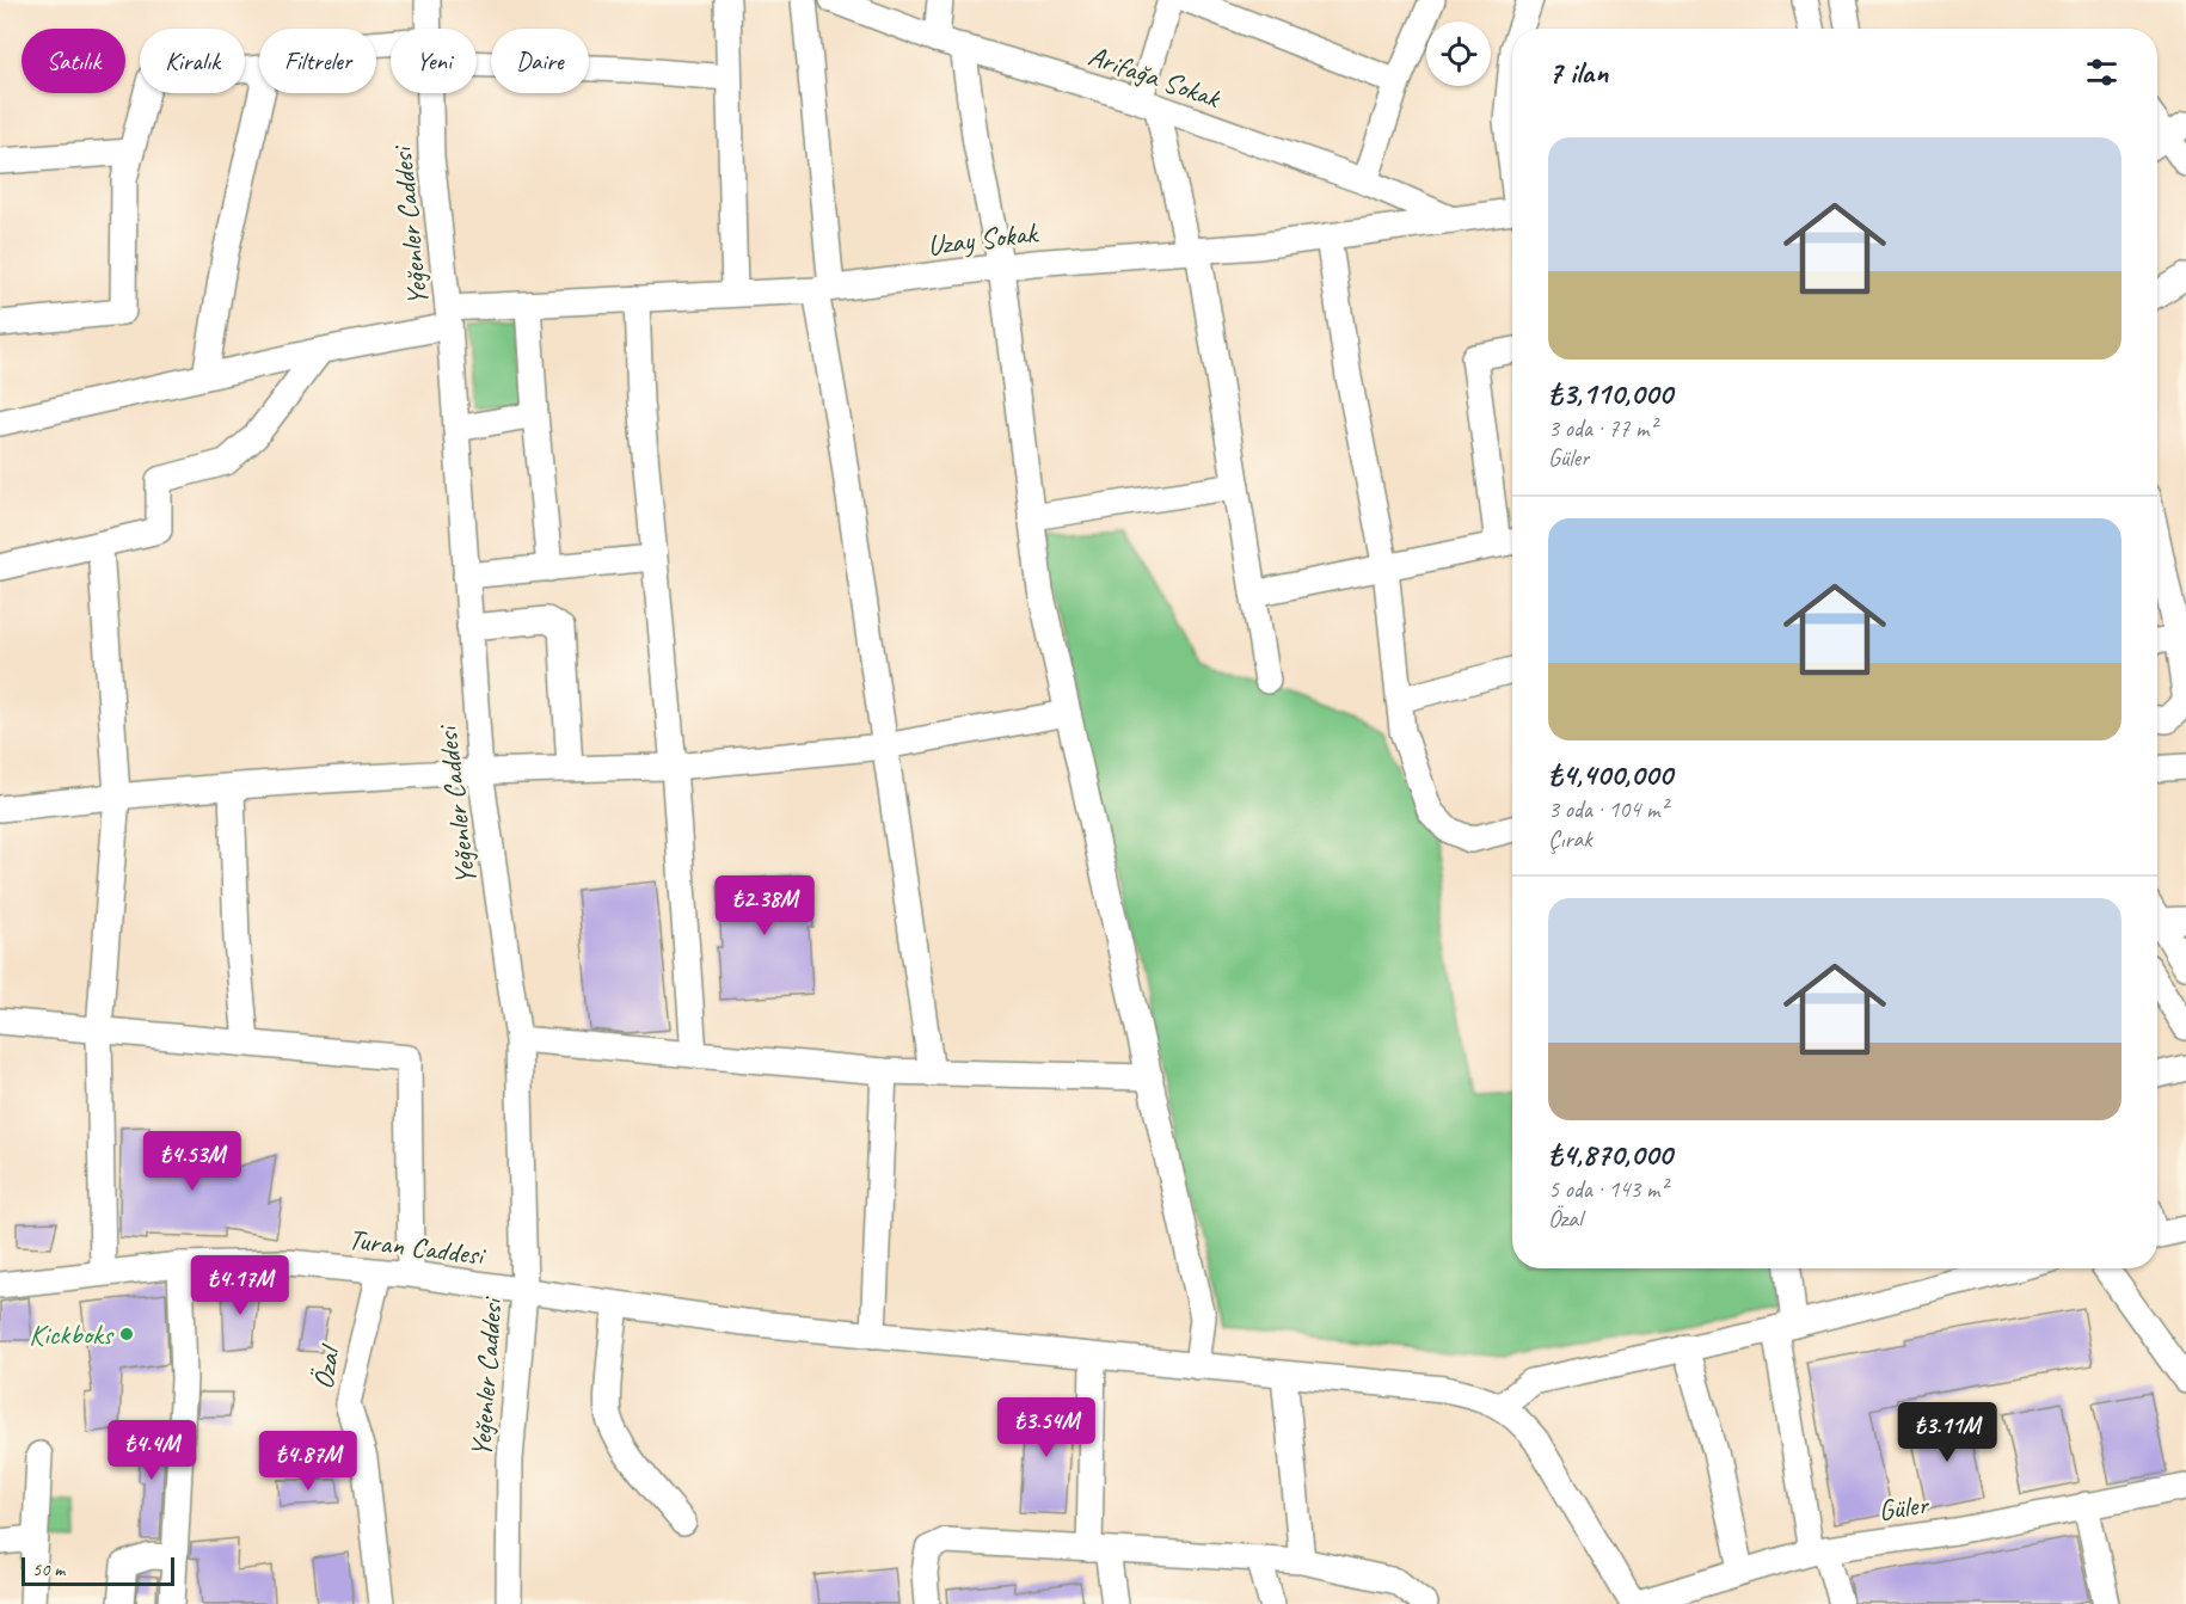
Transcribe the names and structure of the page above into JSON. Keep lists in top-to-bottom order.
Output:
{
  "streets": {
    "street": [
      "Arifağa Sokak",
      "Yeğenler Caddesi",
      "Uzay Sokak",
      "Turan Caddesi",
      "Özal",
      "Güler"
    ]
  },
  "crossings": [
    ["Arifağa Sokak", "Uzay Sokak"],
    ["Yeğenler Caddesi", "Uzay Sokak"],
    ["Yeğenler Caddesi", "Turan Caddesi"],
    ["Turan Caddesi", "Özal"],
    ["Turan Caddesi", "Güler"]
  ],
  "places": ["Kickboks"],
  "scale_bar": "50 m",
  "page": {
    "chip": [
      "Satılık",
      "Kiralık",
      "Filtreler",
      "Yeni",
      "Daire"
    ],
    "heading": "7 ilan",
    "list": [
      {
        "name": "₺3,110,000",
        "note": "3 oda · 77 m² · Güler"
      },
      {
        "name": "₺4,400,000",
        "note": "3 oda · 104 m² · Çırak"
      },
      {
        "name": "₺4,870,000",
        "note": "5 oda · 143 m² · Özal"
      }
    ],
    "price": [
      "₺2.38M",
      "₺4.53M",
      "₺4.17M",
      "₺3.54M",
      "₺3.11M",
      "₺4.4M",
      "₺4.87M"
    ],
    "scale": "50 m"
  }
}
